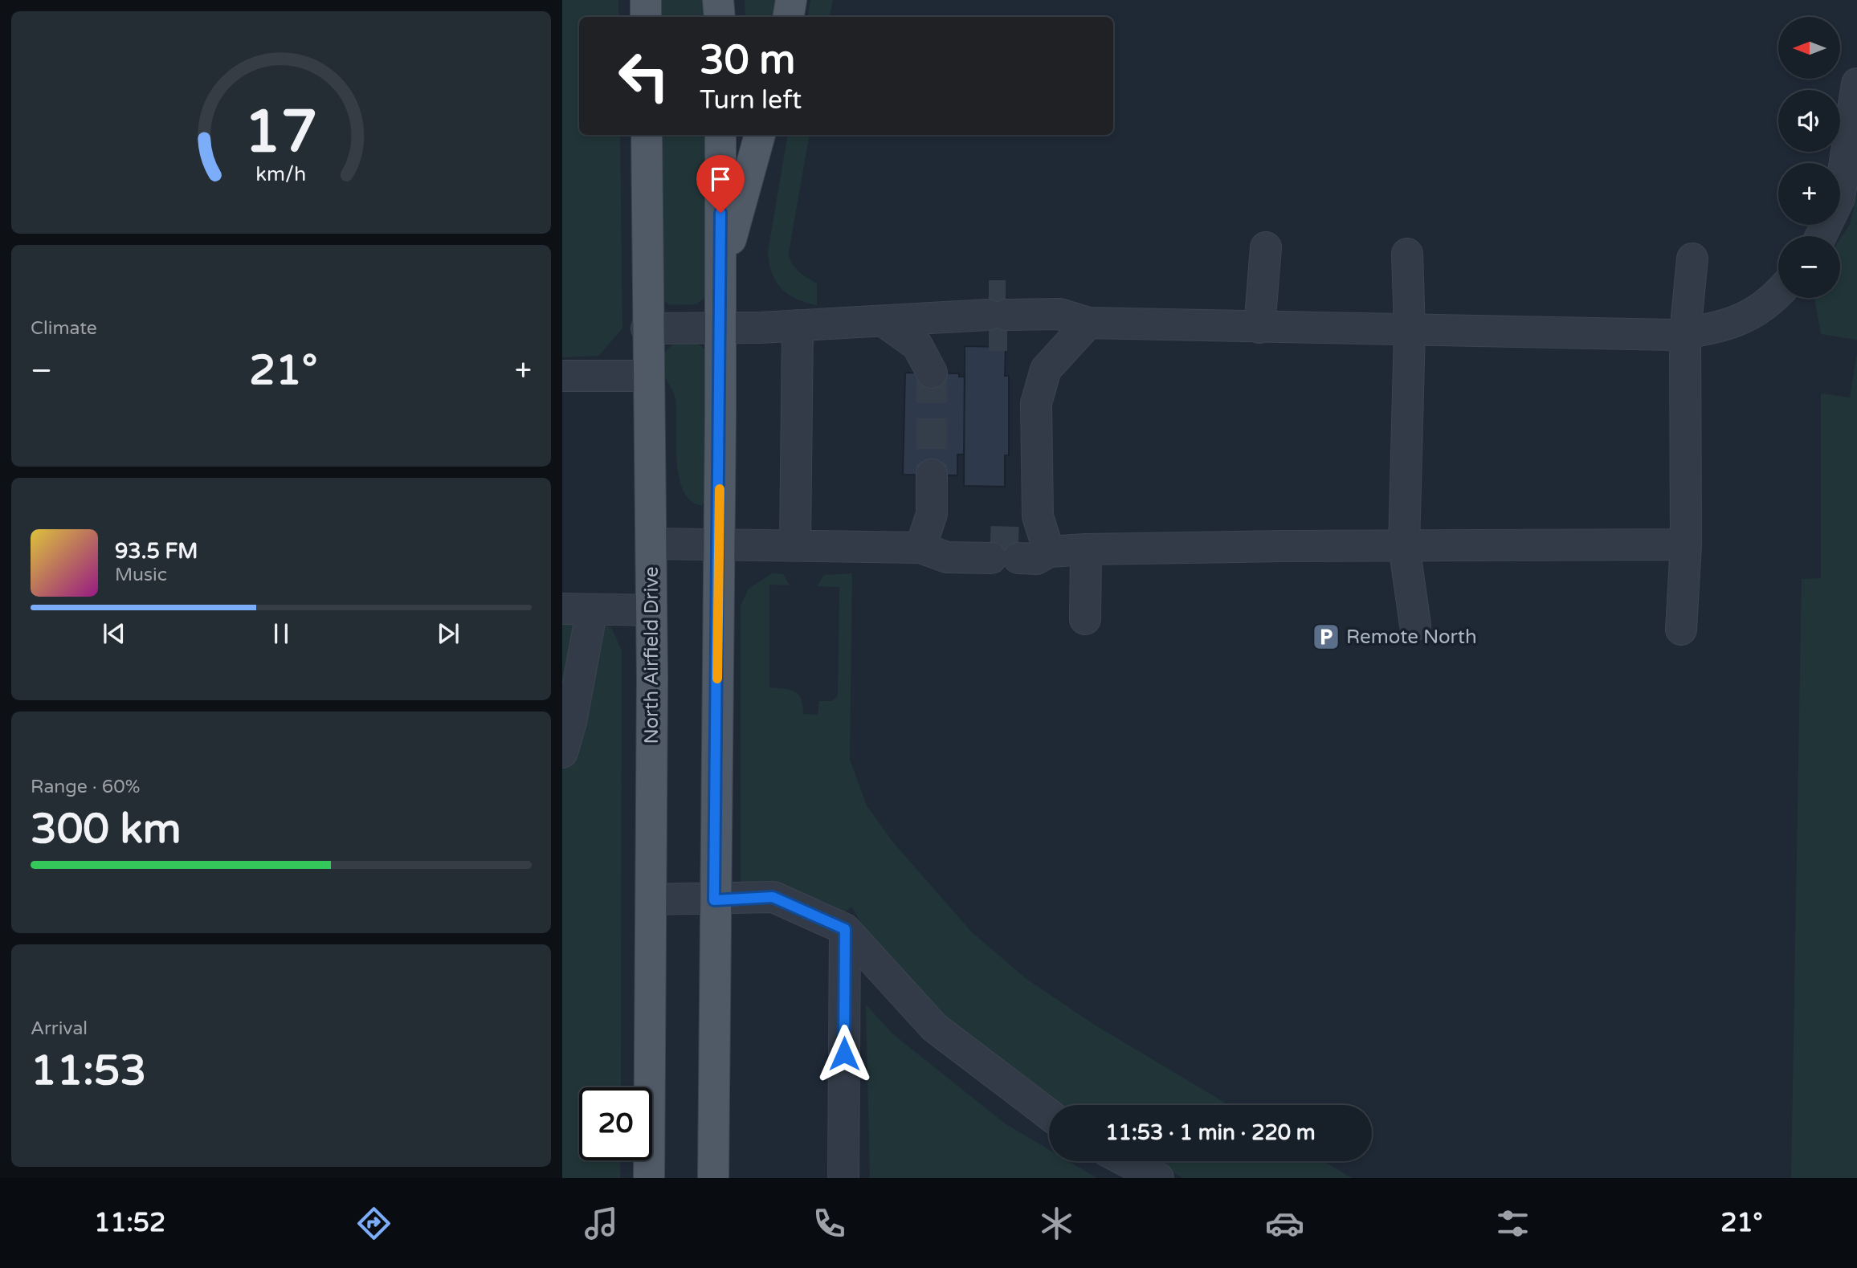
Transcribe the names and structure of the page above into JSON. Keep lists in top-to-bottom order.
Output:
{
  "streets": {
    "main road": ["North Airfield Drive"]
  },
  "places": {
    "parking": ["Remote North"]
  },
  "north": "left",
  "page": {
    "map_buttons": ["+", "−"],
    "turn": ["30 m", "Turn left"],
    "tile": [
      "Climate",
      ["Range · 60%", "300 km"],
      ["Arrival", "11:53"]
    ],
    "heat": ["−", "21°", "+"],
    "song": ["93.5 FM", "Music"],
    "limit": "20",
    "trip": "11:53 · 1 min · 220 m",
    "tabs": ["11:52", "21°"],
    "gauge": ["17", "km/h"]
  }
}
